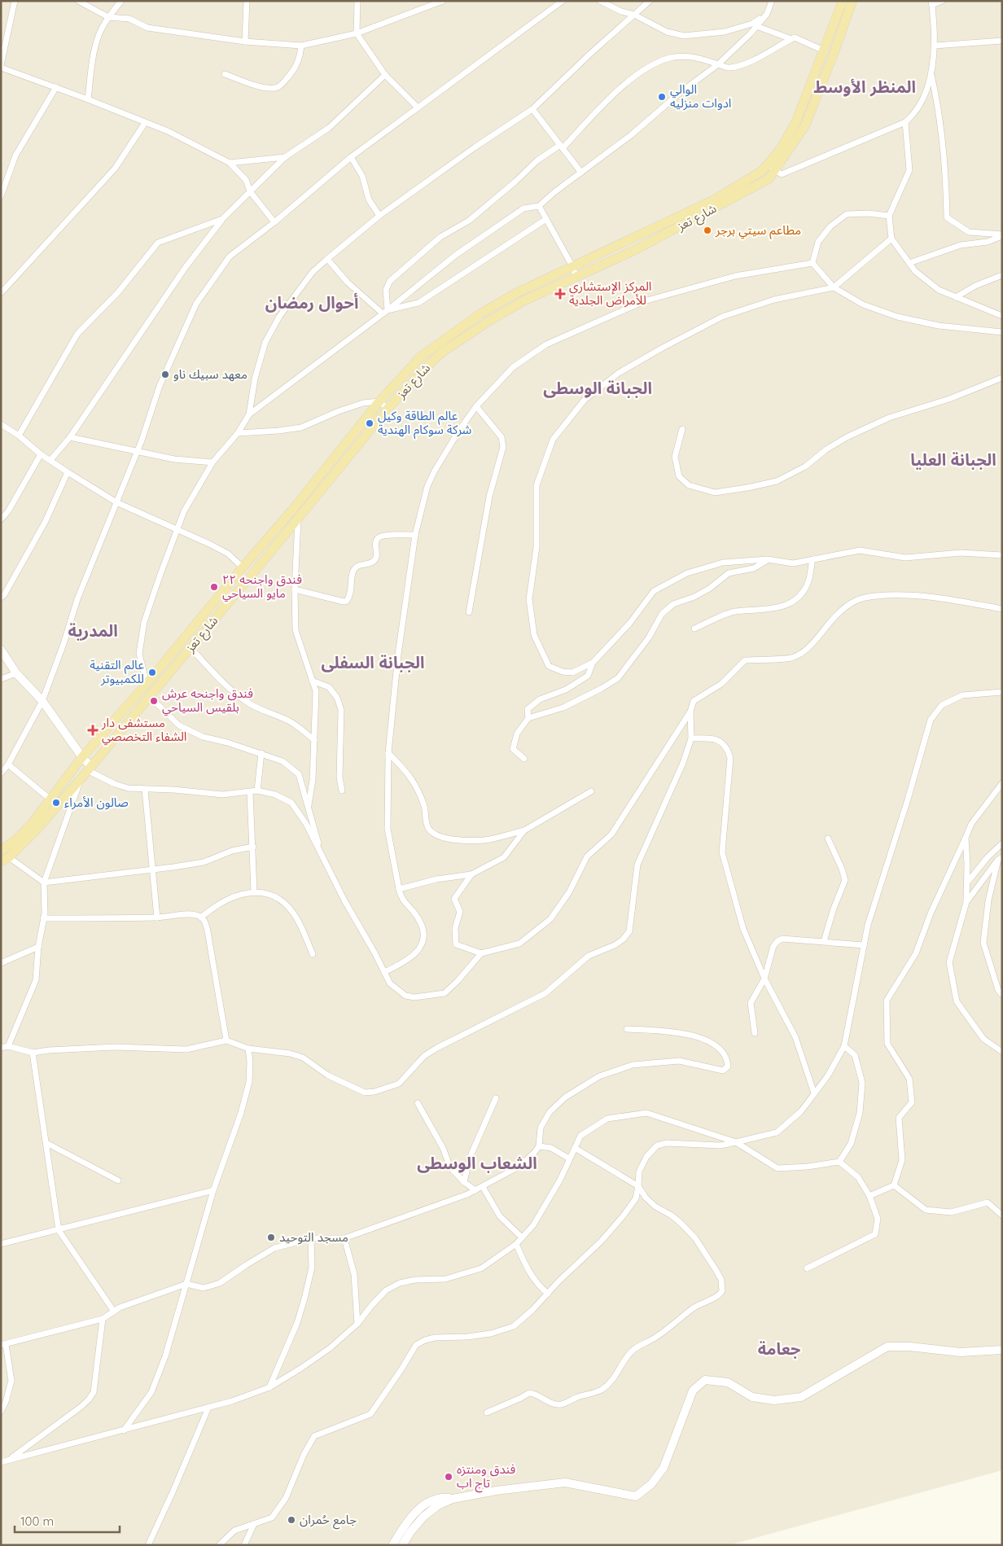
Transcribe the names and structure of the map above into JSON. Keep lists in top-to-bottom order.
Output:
{
  "streets": {
    "main road": ["شارع تعز"]
  },
  "districts": [
    "المنظر الأوسط",
    "أحوال رمضان",
    "الجبانة الوسطى",
    "الجبانة العليا",
    "المدرية",
    "الجبانة السفلى",
    "الشعاب الوسطى",
    "جعامة"
  ],
  "places": {
    "other": [
      "الوالي ادوات منزليه",
      "مطاعم سيتي برجر",
      "معهد سبيك ناو",
      "عالم الطاقة وكيل شركة سوكام الهندية",
      "فندق واجنحه ٢٢ مايو السياحي",
      "عالم التقنية للكمبيوتر",
      "فندق واجنحه عرش بلقيس السياحي",
      "صالون الأمراء",
      "مسجد التوحيد",
      "فندق ومنتزه تاج اب",
      "جامع حُمران"
    ],
    "health": ["المركز الإستشاري للأمراض الجلدية", "مستشفى دار الشفاء التخصصي"]
  },
  "scale_bar": "100 m"
}
